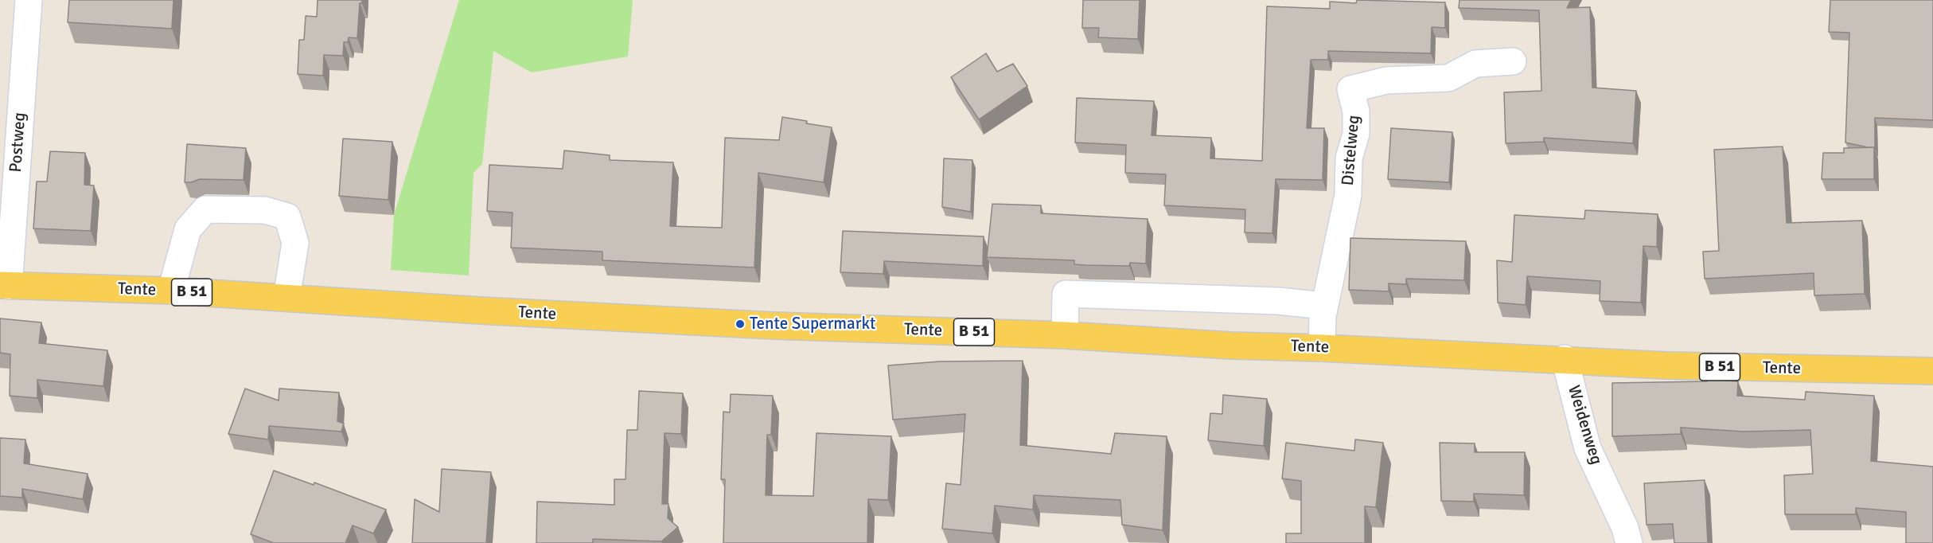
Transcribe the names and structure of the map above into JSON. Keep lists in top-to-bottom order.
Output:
{
  "streets": {
    "main road": ["Tente", "B 51"],
    "street": ["Postweg", "Distelweg", "Weidenweg"]
  },
  "crossings": [
    ["Postweg", "Tente"],
    ["Distelweg", "Tente"],
    ["Tente", "Weidenweg"]
  ],
  "places": ["Tente Supermarkt"]
}
